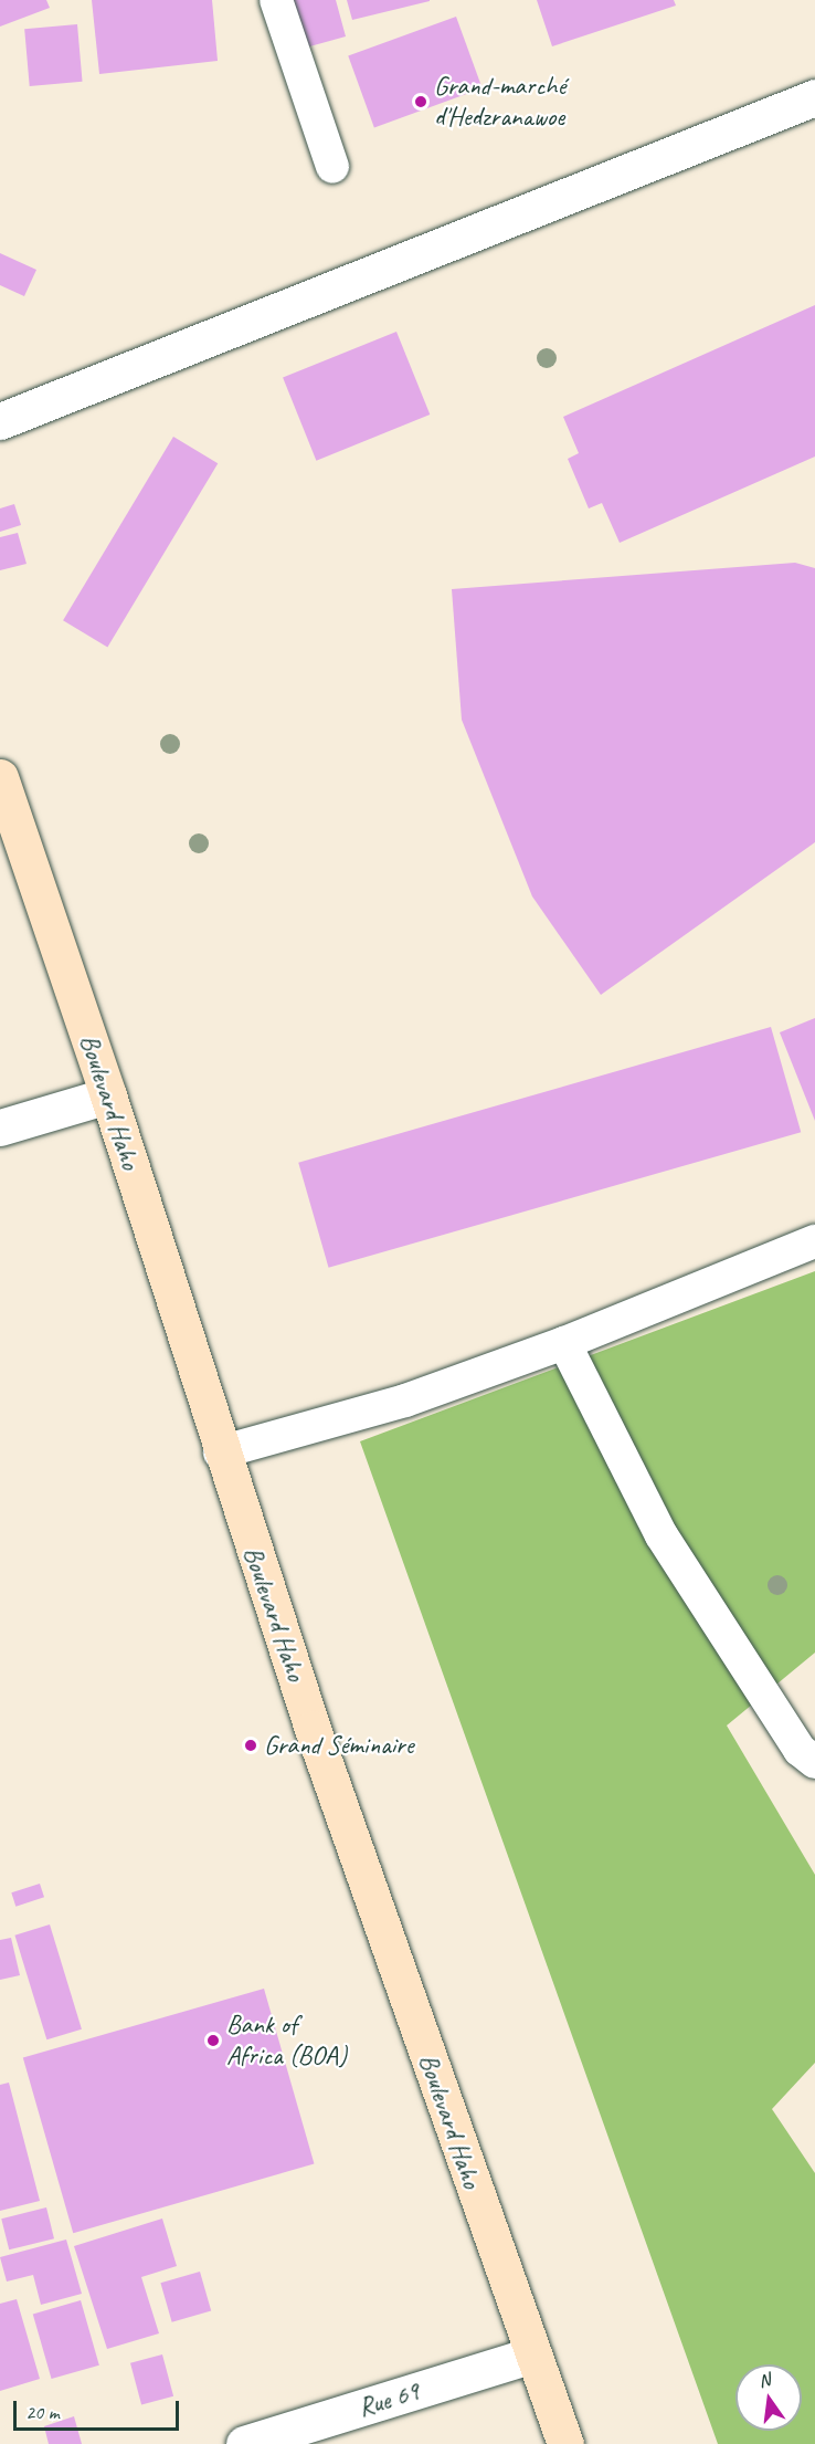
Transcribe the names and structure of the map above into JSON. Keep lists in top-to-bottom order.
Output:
{
  "streets": {
    "main road": ["Boulevard Haho"],
    "street": ["Rue 69"]
  },
  "crossings": [
    ["Boulevard Haho", "Rue 69"]
  ],
  "places": ["Grand-marché d'Hedzranawoe", "Grand Séminaire", "Bank of Africa (BOA)"],
  "scale_bar": "20 m",
  "north": "top"
}
